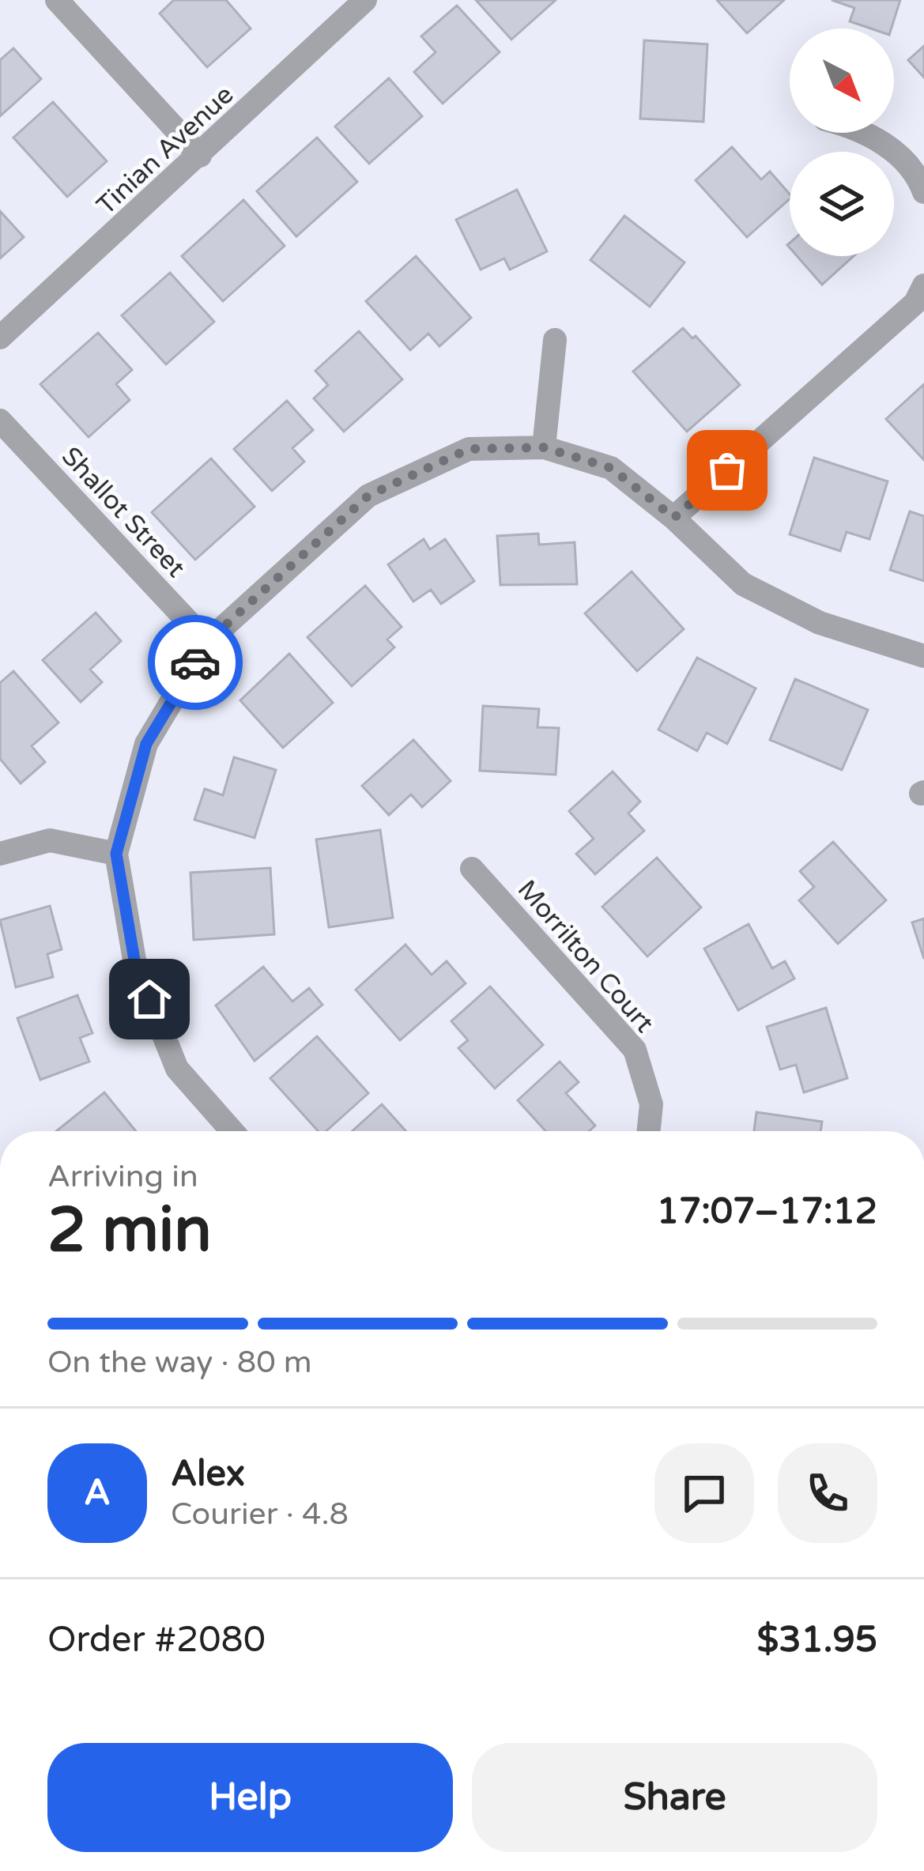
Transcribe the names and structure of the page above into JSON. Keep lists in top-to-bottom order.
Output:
{
  "streets": {
    "street": ["Tinian Avenue", "Shallot Street", "Morrilton Court"]
  },
  "north": "bottom right",
  "page": {
    "heading": ["2 min", "Arriving in", "17:07–17:12"],
    "panel": [
      "Alex",
      "Courier · 4.8",
      "Order #2080",
      "$31.95"
    ],
    "bar": "On the way · 80 m",
    "round": "A",
    "buttons": ["Help", "Share"]
  }
}
